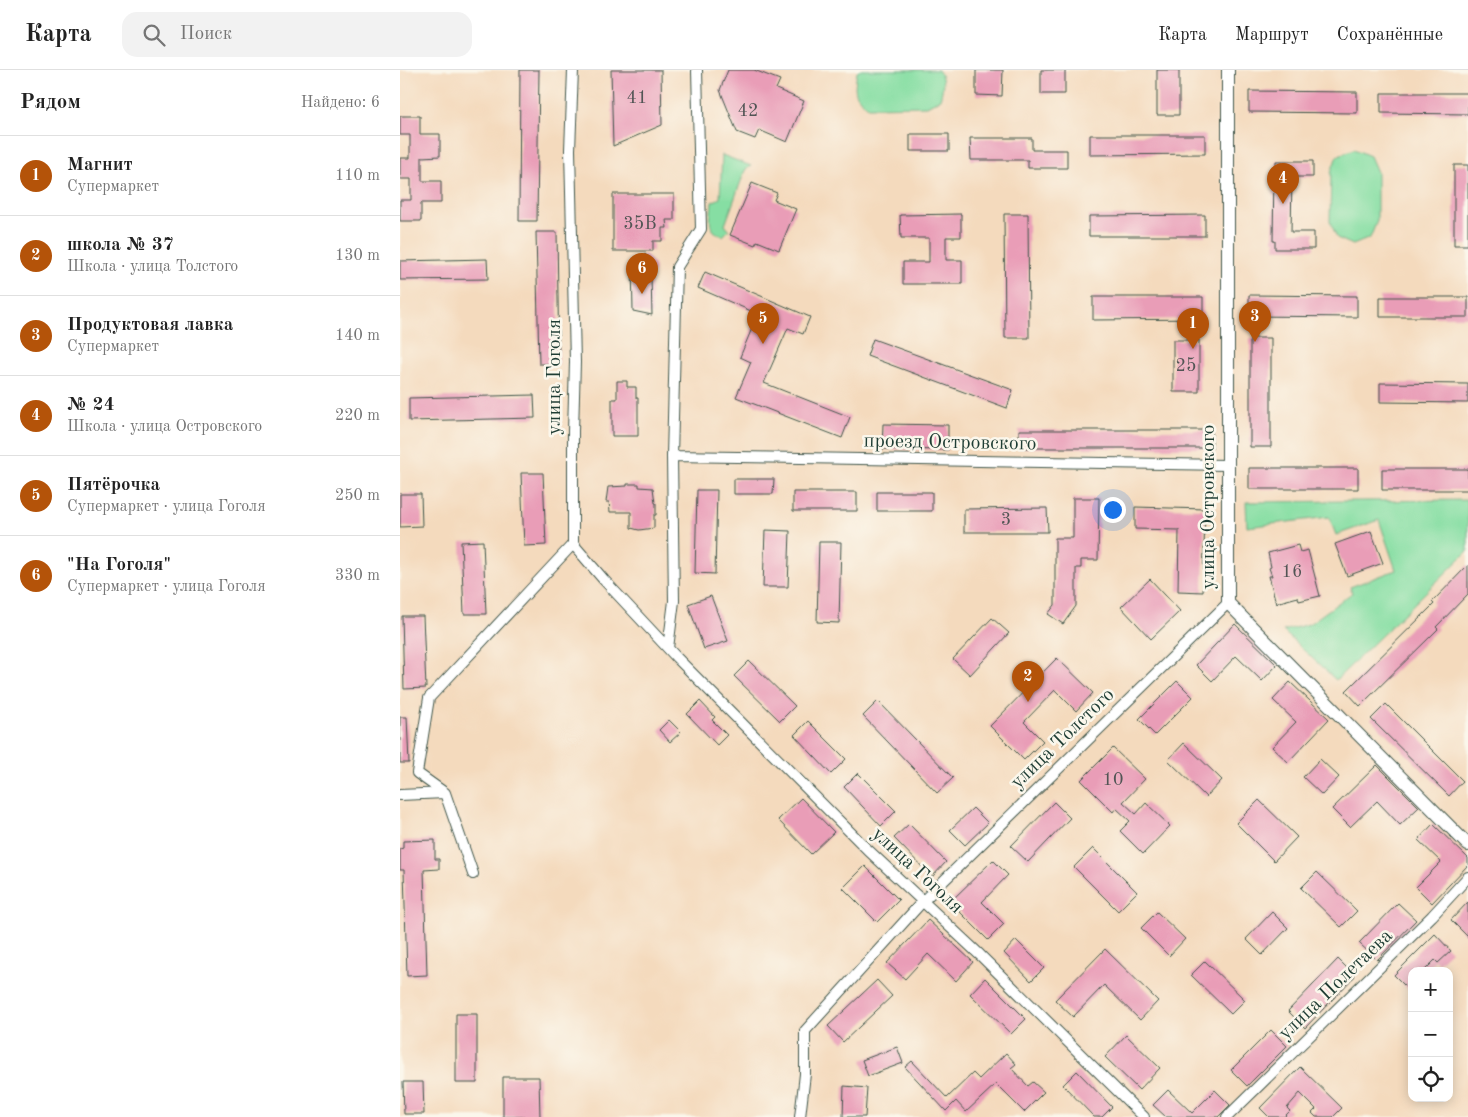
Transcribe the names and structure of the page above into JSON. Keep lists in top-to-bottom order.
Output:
{
  "streets": {
    "street": [
      "улица Гоголя",
      "проезд Островского",
      "улица Островского",
      "улица Толстого",
      "улица Полетаева"
    ]
  },
  "crossings": [
    ["улица Гоголя", "улица Толстого"],
    ["проезд Островского", "улица Островского"],
    ["улица Островского", "улица Толстого"]
  ],
  "house_numbers": [
    "41",
    "42",
    "35В",
    "25",
    "3",
    "16",
    "10"
  ],
  "page": {
    "header": "Карта",
    "search": "Поиск",
    "nav": ["Карта", "Маршрут", "Сохранённые"],
    "heading": ["Рядом", "Найдено: 6"],
    "list": [
      {
        "mark": "1",
        "name": "Магнит",
        "note": "Супермаркет",
        "value": "110 m"
      },
      {
        "mark": "2",
        "name": "школа № 37",
        "note": "Школа · улица Толстого",
        "value": "130 m"
      },
      {
        "mark": "3",
        "name": "Продуктовая лавка",
        "note": "Супермаркет",
        "value": "140 m"
      },
      {
        "mark": "4",
        "name": "№ 24",
        "note": "Школа · улица Островского",
        "value": "220 m"
      },
      {
        "mark": "5",
        "name": "Пятёрочка",
        "note": "Супермаркет · улица Гоголя",
        "value": "250 m"
      },
      {
        "mark": "6",
        "name": "\"На Гоголя\"",
        "note": "Супермаркет · улица Гоголя",
        "value": "330 m"
      }
    ],
    "pins": [
      "4",
      "6",
      "3",
      "5",
      "1",
      "2"
    ],
    "map_buttons": ["+", "−"]
  }
}
